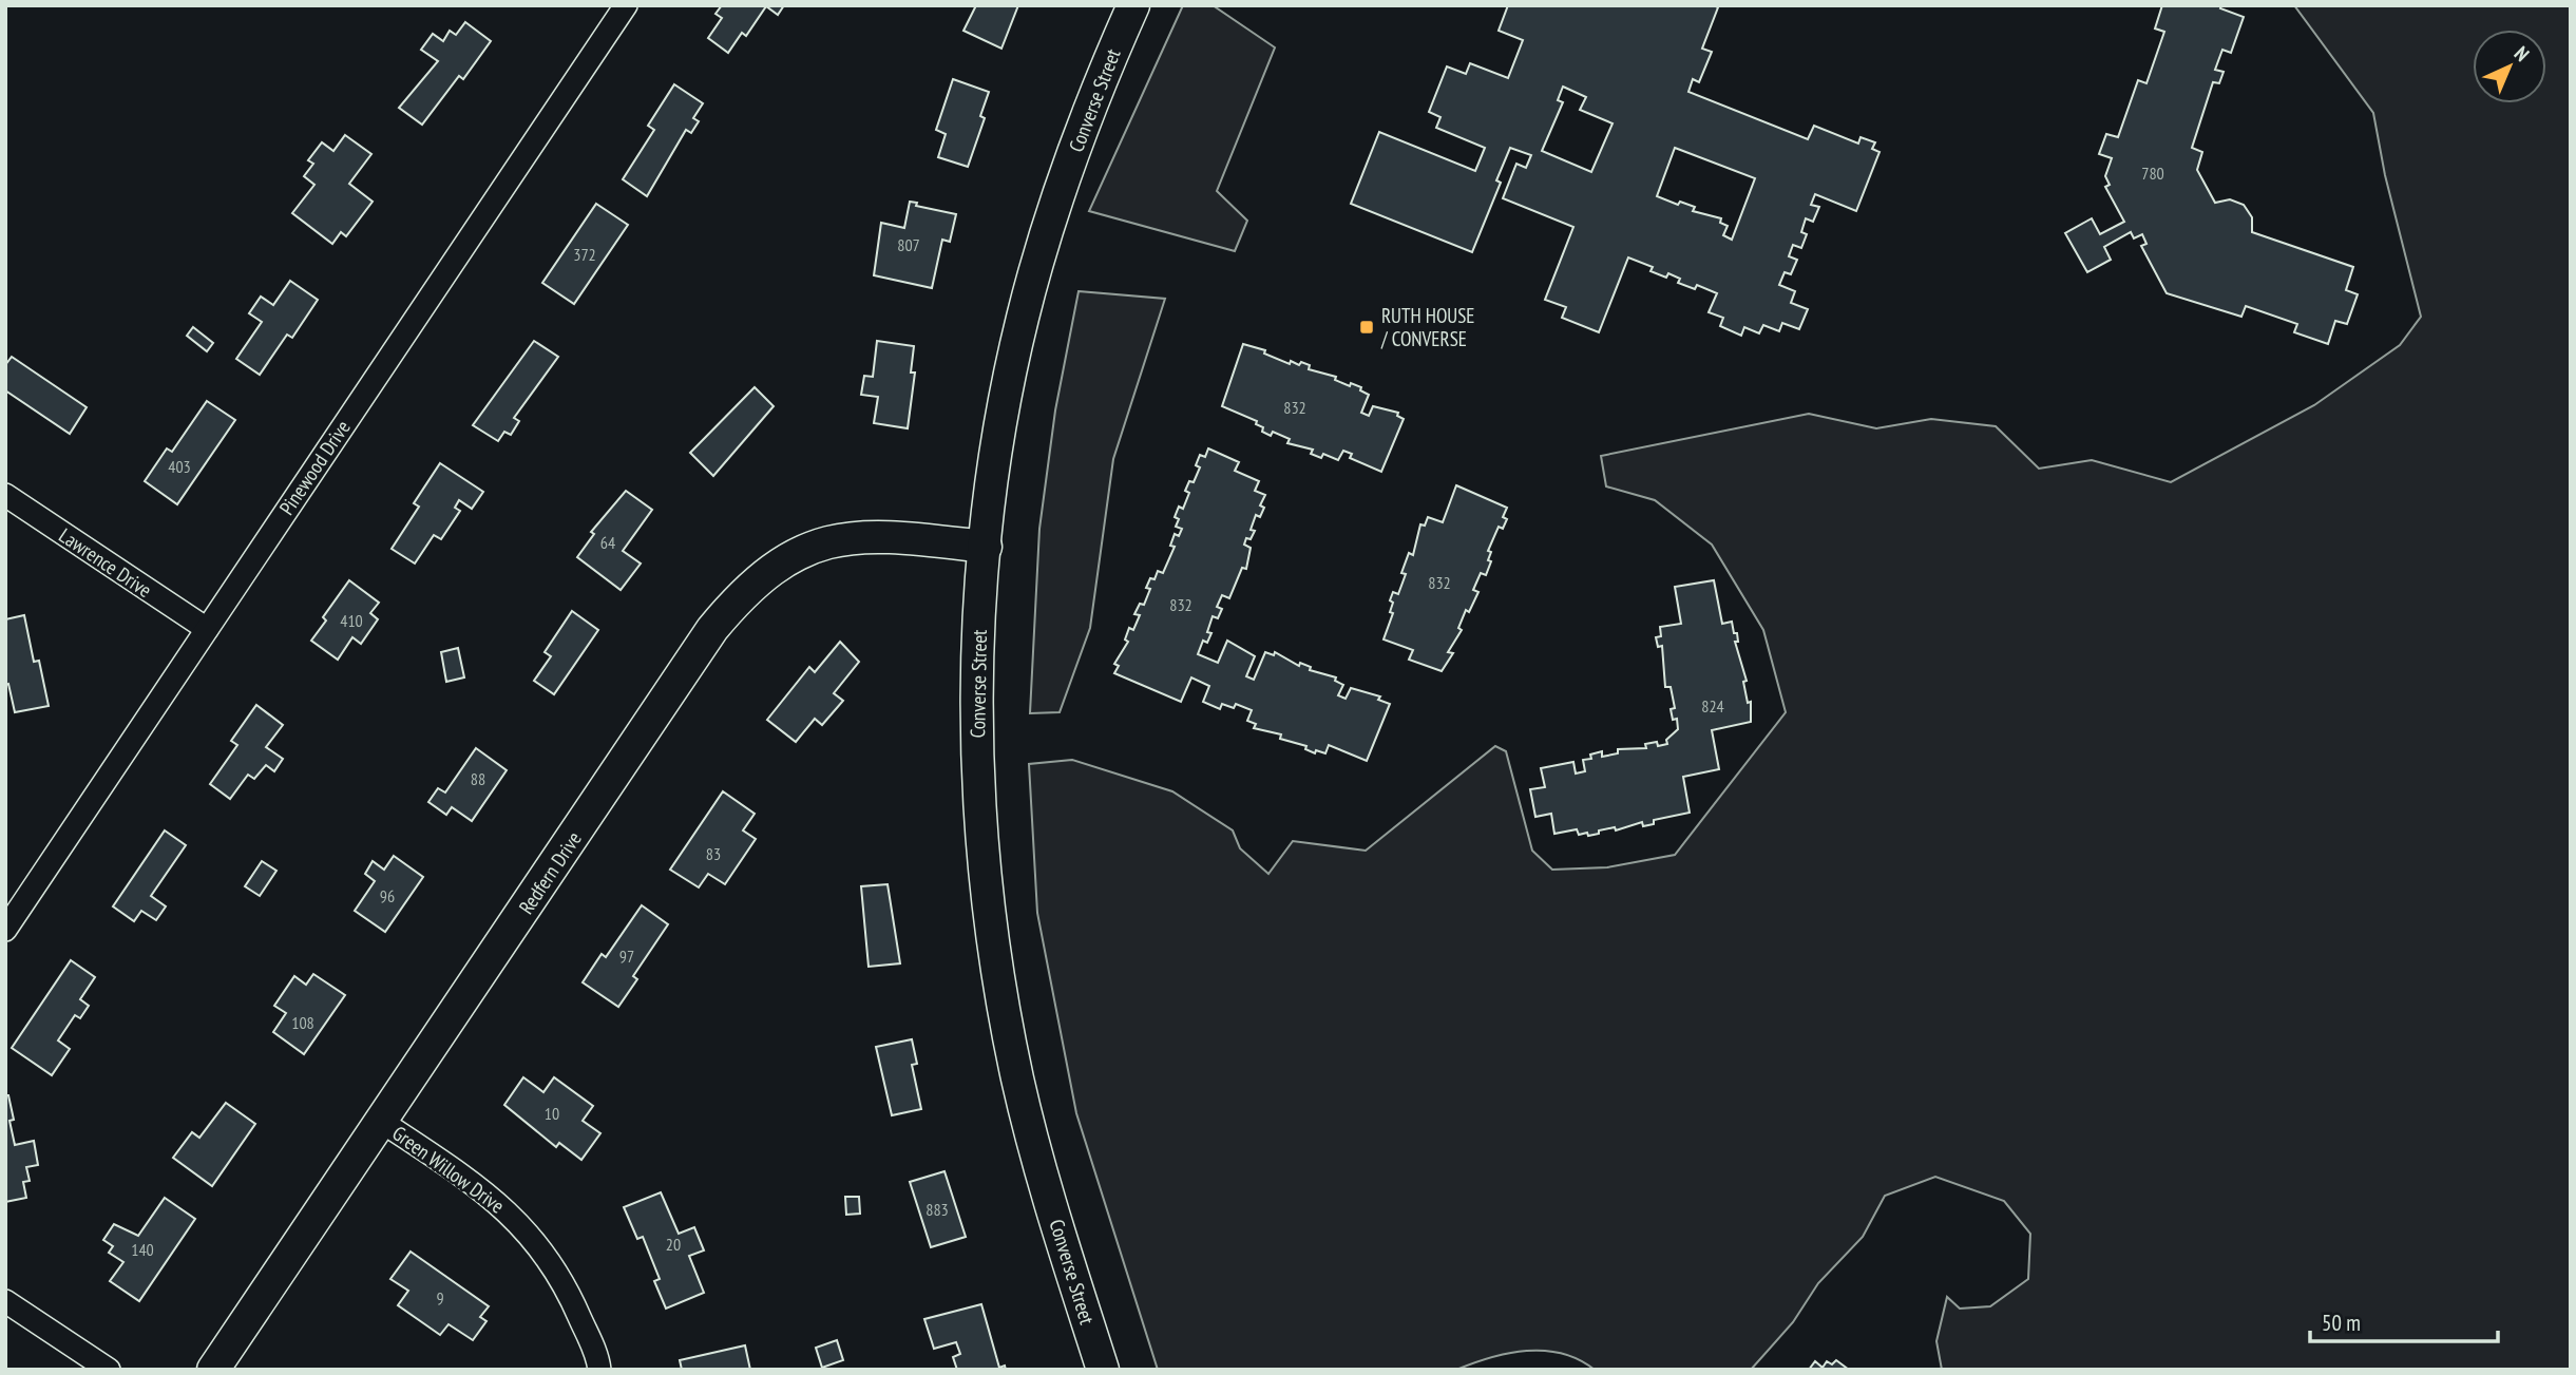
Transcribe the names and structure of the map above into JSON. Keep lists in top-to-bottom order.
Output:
{
  "streets": {
    "main road": ["Converse Street", "Redfern Drive"],
    "street": ["Pinewood Drive", "Lawrence Drive", "Green Willow Drive"]
  },
  "crossings": [
    ["Converse Street", "Redfern Drive"],
    ["Pinewood Drive", "Lawrence Drive"],
    ["Redfern Drive", "Green Willow Drive"]
  ],
  "places": {
    "transit": ["RUTH HOUSE / CONVERSE"]
  },
  "house_numbers": [
    "780",
    "807",
    "372",
    "832",
    "403",
    "64",
    "832",
    "832",
    "410",
    "824",
    "88",
    "83",
    "96",
    "97",
    "108",
    "10",
    "883",
    "20",
    "140",
    "9"
  ],
  "scale_bar": "50 m",
  "north": "top right"
}
